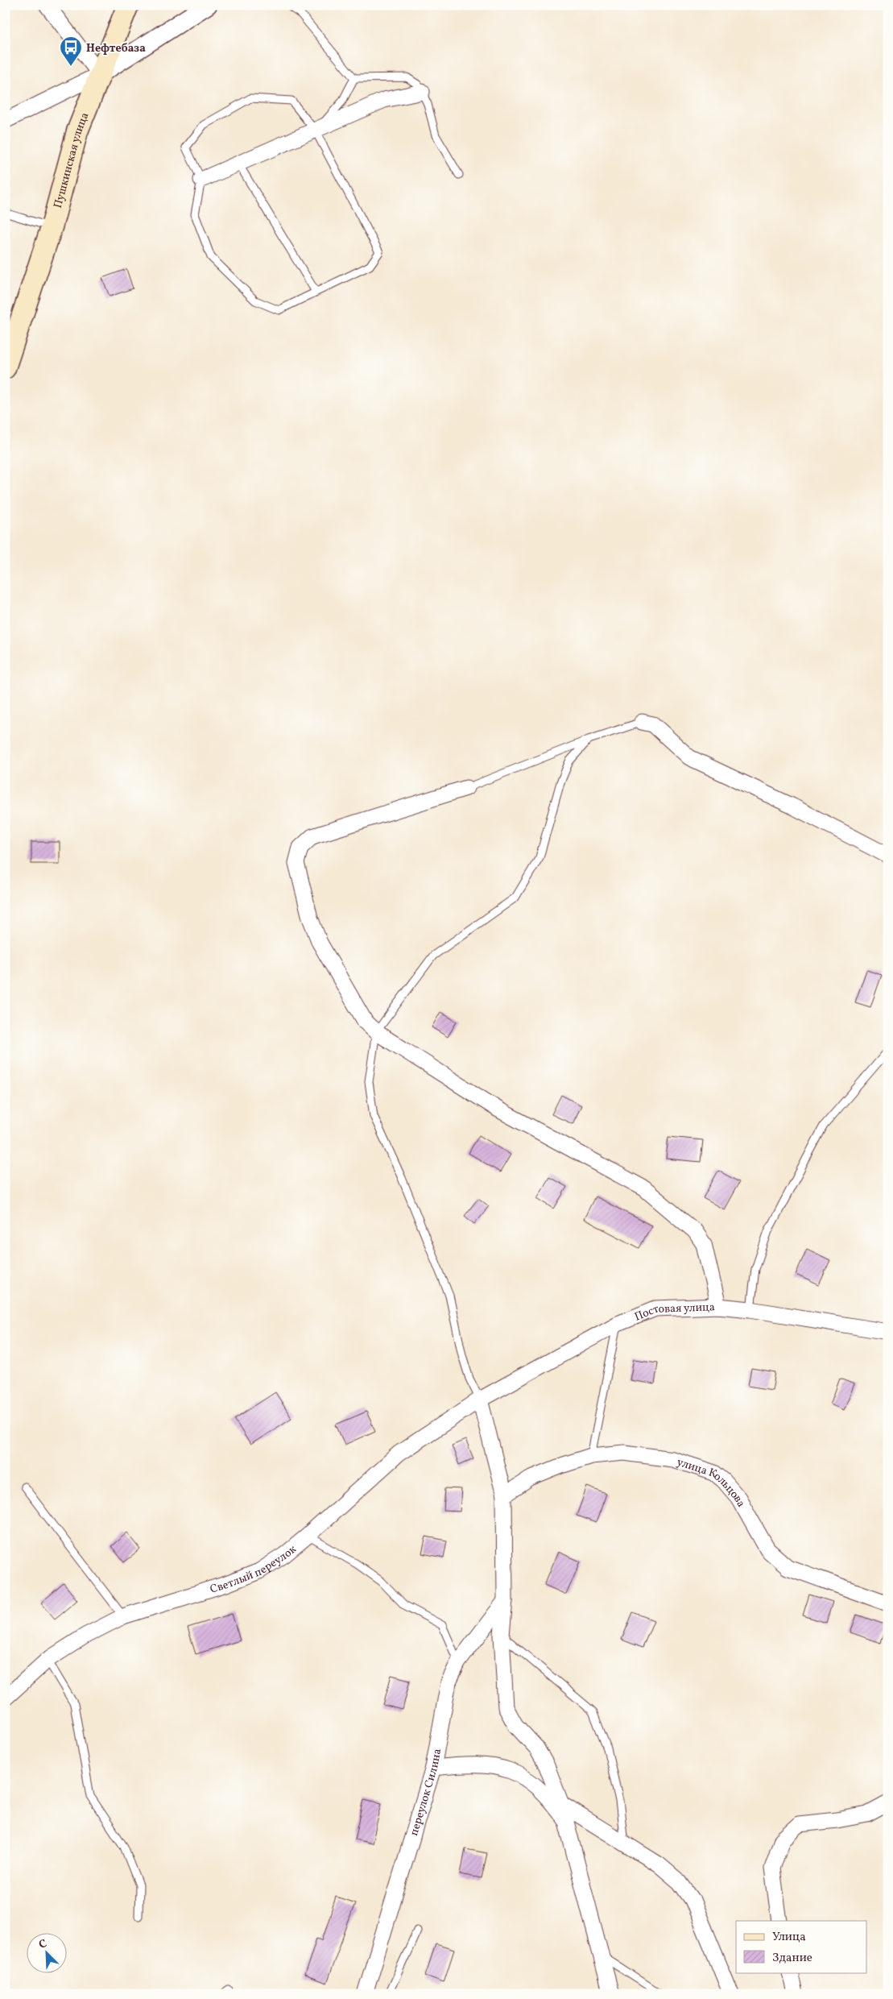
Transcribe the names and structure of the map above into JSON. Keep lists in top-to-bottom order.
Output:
{
  "streets": {
    "main road": ["Пушкинская улица"],
    "street": [
      "Постовая улица",
      "улица Кольцова",
      "Светлый переулок",
      "переулок Силина"
    ]
  },
  "crossings": [
    ["Постовая улица", "Светлый переулок"]
  ],
  "places": {
    "bus stop": ["Нефтебаза"]
  },
  "legend": ["Улица", "Здание"],
  "north": "top left"
}
